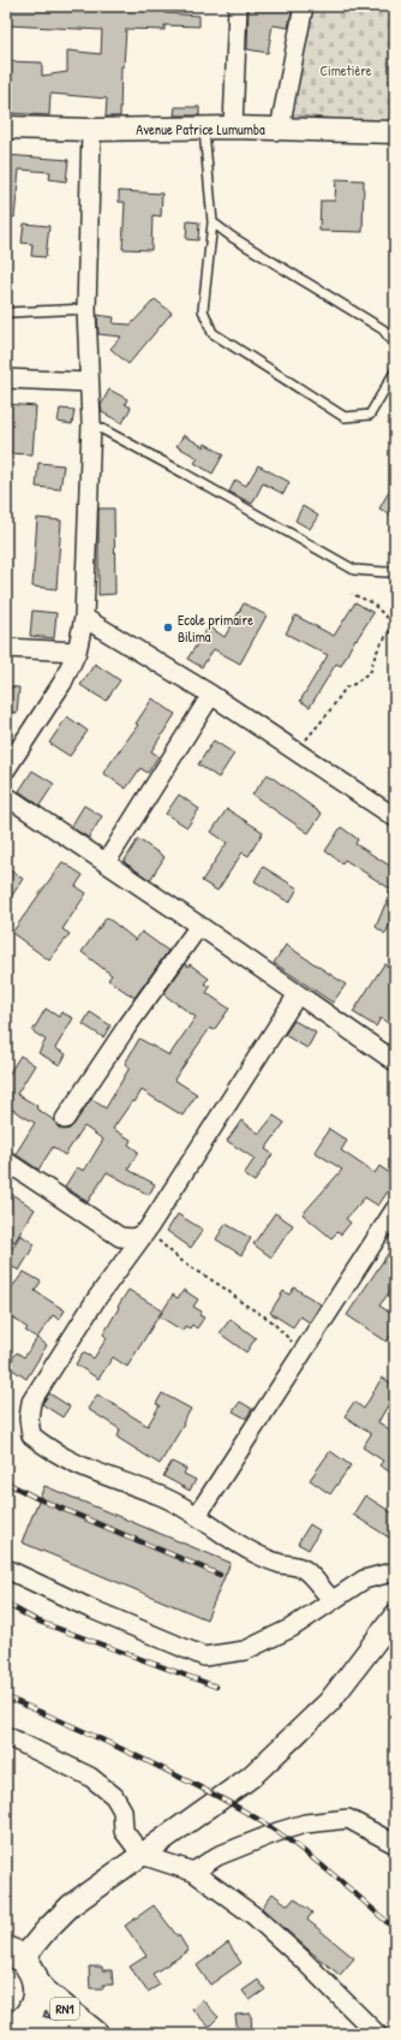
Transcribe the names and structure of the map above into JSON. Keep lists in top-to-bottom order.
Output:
{
  "streets": {
    "highway": ["RN1"],
    "street": ["Avenue Patrice Lumumba"]
  },
  "parks": ["Cimetière"],
  "places": ["Ecole primaire Bilima"]
}
